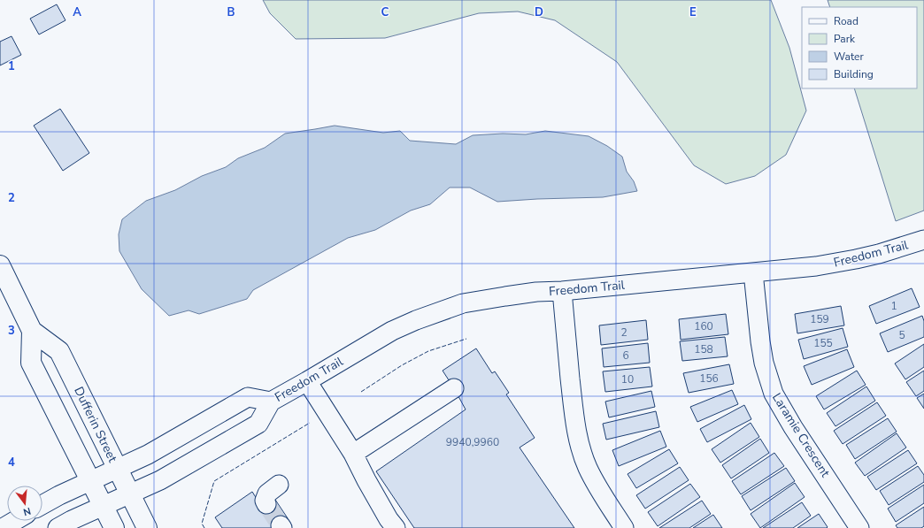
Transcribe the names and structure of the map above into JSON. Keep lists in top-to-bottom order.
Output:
{
  "streets": {
    "main road": ["Dufferin Street"],
    "street": ["Freedom Trail", "Laramie Crescent"]
  },
  "crossings": [
    ["Freedom Trail", "Dufferin Street"],
    ["Freedom Trail", "Laramie Crescent"]
  ],
  "house_numbers": [
    "1",
    "159",
    "160",
    "2",
    "5",
    "155",
    "158",
    "6",
    "156",
    "10",
    "9940,9960"
  ],
  "legend": [
    "Road",
    "Park",
    "Water",
    "Building"
  ],
  "north": "bottom",
  "grid": {
    "columns": [
      "A",
      "B",
      "C",
      "D",
      "E"
    ],
    "rows": [
      "1",
      "2",
      "3",
      "4"
    ]
  }
}
